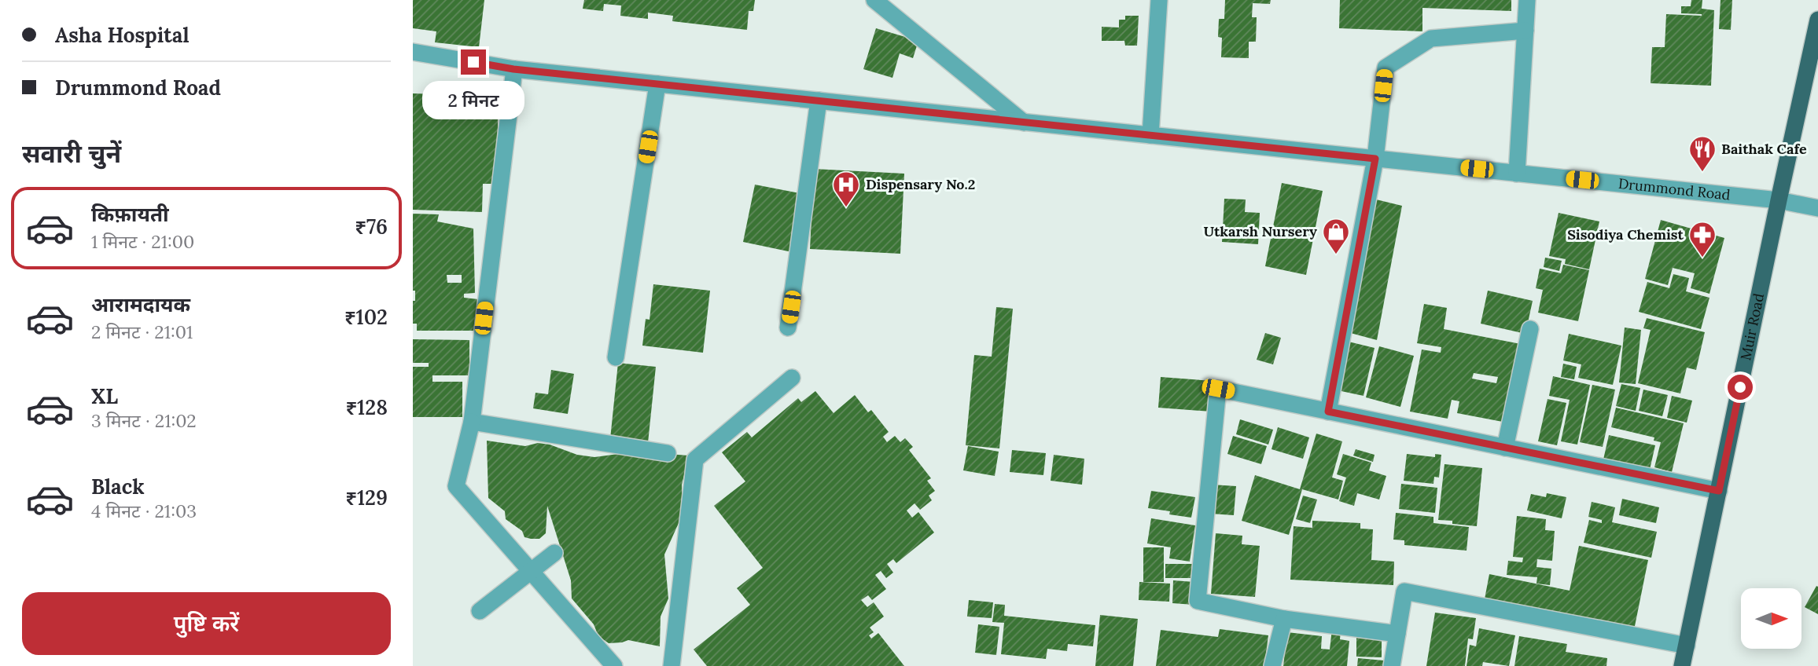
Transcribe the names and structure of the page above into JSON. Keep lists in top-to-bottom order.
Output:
{
  "streets": {
    "main road": ["Muir Road"],
    "street": ["Drummond Road"]
  },
  "crossings": [
    ["Drummond Road", "Muir Road"]
  ],
  "places": {
    "restaurant": ["Baithak Cafe"],
    "hospital": ["Dispensary No.2"],
    "shop": ["Utkarsh Nursery"],
    "pharmacy": ["Sisodiya Chemist"]
  },
  "north": "right",
  "page": {
    "banner": ["Asha Hospital", "Drummond Road"],
    "bubble": "2 मिनट",
    "heading": "सवारी चुनें",
    "list": [
      {
        "name": "किफ़ायती",
        "note": "1 मिनट · 21:00",
        "value": "₹76"
      },
      {
        "name": "आरामदायक",
        "note": "2 मिनट · 21:01",
        "value": "₹102"
      },
      {
        "name": "XL",
        "note": "3 मिनट · 21:02",
        "value": "₹128"
      },
      {
        "name": "Black",
        "note": "4 मिनट · 21:03",
        "value": "₹129"
      }
    ],
    "buttons": "पुष्टि करें"
  }
}
